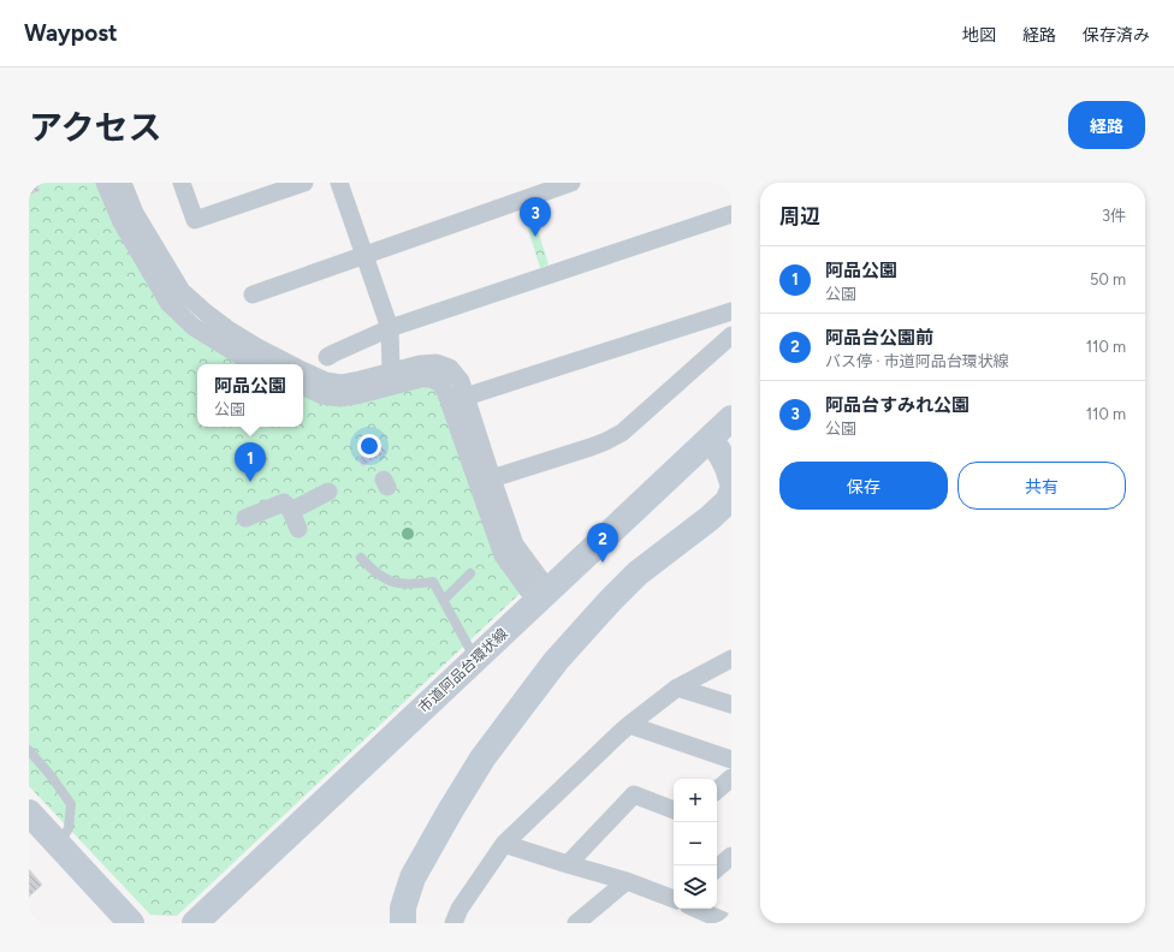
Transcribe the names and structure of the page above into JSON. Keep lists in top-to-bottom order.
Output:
{
  "streets": {
    "street": ["市道阿品台環状線"]
  },
  "page": {
    "header": "Waypost",
    "nav": ["地図", "経路", "保存済み"],
    "title": "アクセス",
    "buttons": [
      "経路",
      ["保存", "共有"]
    ],
    "heading": ["周辺", "3件"],
    "pins": ["3", "1", "2"],
    "list": [
      {
        "mark": "1",
        "name": "阿品公園",
        "note": "公園",
        "value": "50 m"
      },
      {
        "mark": "2",
        "name": "阿品台公園前",
        "note": "バス停 · 市道阿品台環状線",
        "value": "110 m"
      },
      {
        "mark": "3",
        "name": "阿品台すみれ公園",
        "note": "公園",
        "value": "110 m"
      }
    ],
    "popup": ["阿品公園", "公園"],
    "map_buttons": ["+", "−"]
  }
}
